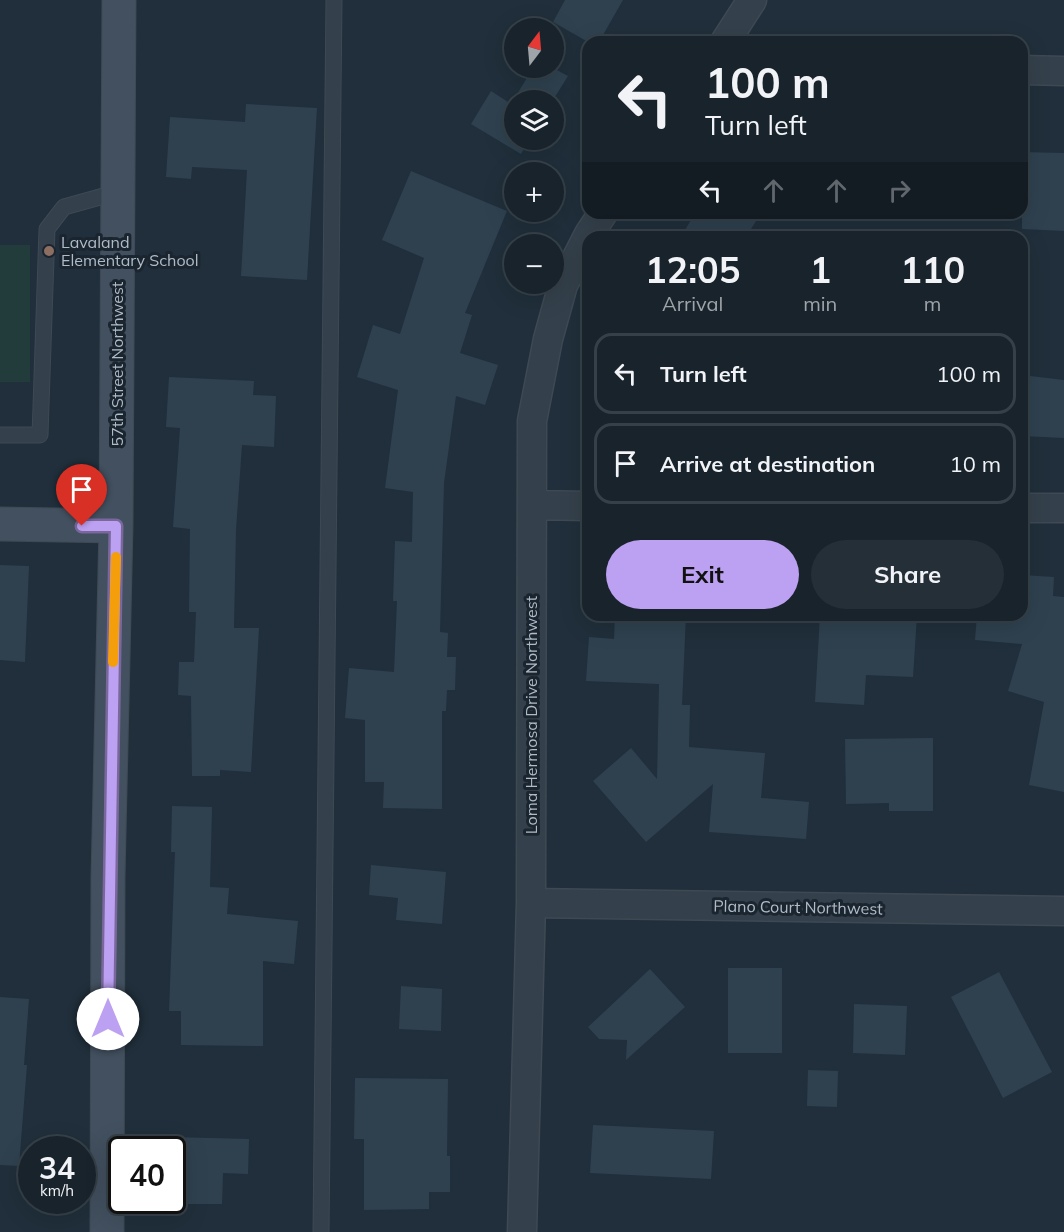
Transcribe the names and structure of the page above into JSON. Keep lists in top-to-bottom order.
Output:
{
  "streets": {
    "street": ["57th Street Northwest", "Loma Hermosa Drive Northwest", "Plano Court Northwest"]
  },
  "crossings": [
    ["Loma Hermosa Drive Northwest", "Plano Court Northwest"]
  ],
  "places": ["Lavaland Elementary School"],
  "north": "top",
  "page": {
    "map_buttons": ["+", "−"],
    "turn": ["100 m", "Turn left"],
    "eta": [
      "12:05",
      "Arrival",
      "1",
      "min",
      "110",
      "m"
    ],
    "list": [
      {
        "name": "Turn left",
        "value": "100 m"
      },
      {
        "name": "Arrive at destination",
        "value": "10 m"
      }
    ],
    "buttons": ["Exit", "Share"],
    "speed": "34 km/h",
    "limit": "40"
  }
}
